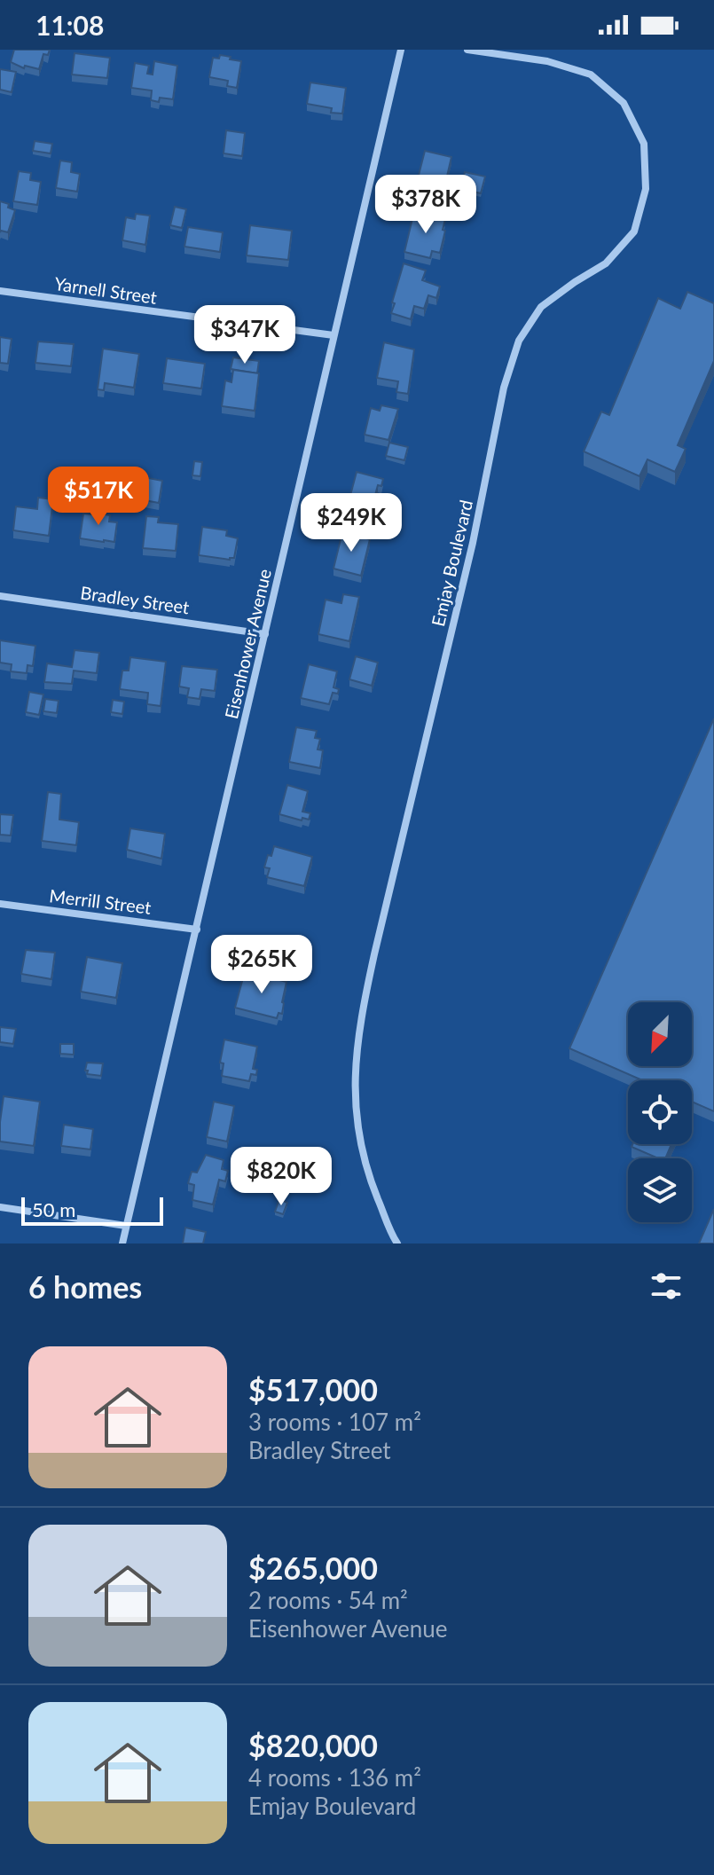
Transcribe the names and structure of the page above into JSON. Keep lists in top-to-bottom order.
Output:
{
  "streets": {
    "street": [
      "Yarnell Street",
      "Emjay Boulevard",
      "Bradley Street",
      "Eisenhower Avenue",
      "Merrill Street"
    ]
  },
  "crossings": [
    ["Yarnell Street", "Eisenhower Avenue"],
    ["Bradley Street", "Eisenhower Avenue"],
    ["Eisenhower Avenue", "Merrill Street"]
  ],
  "scale_bar": "50 m",
  "north": "bottom left",
  "page": {
    "status": "11:08",
    "price": [
      "$378K",
      "$347K",
      "$517K",
      "$249K",
      "$265K",
      "$820K"
    ],
    "scale": "50 m",
    "heading": "6 homes",
    "list": [
      {
        "name": "$517,000",
        "note": "3 rooms · 107 m² · Bradley Street"
      },
      {
        "name": "$265,000",
        "note": "2 rooms · 54 m² · Eisenhower Avenue"
      },
      {
        "name": "$820,000",
        "note": "4 rooms · 136 m² · Emjay Boulevard"
      }
    ]
  }
}
